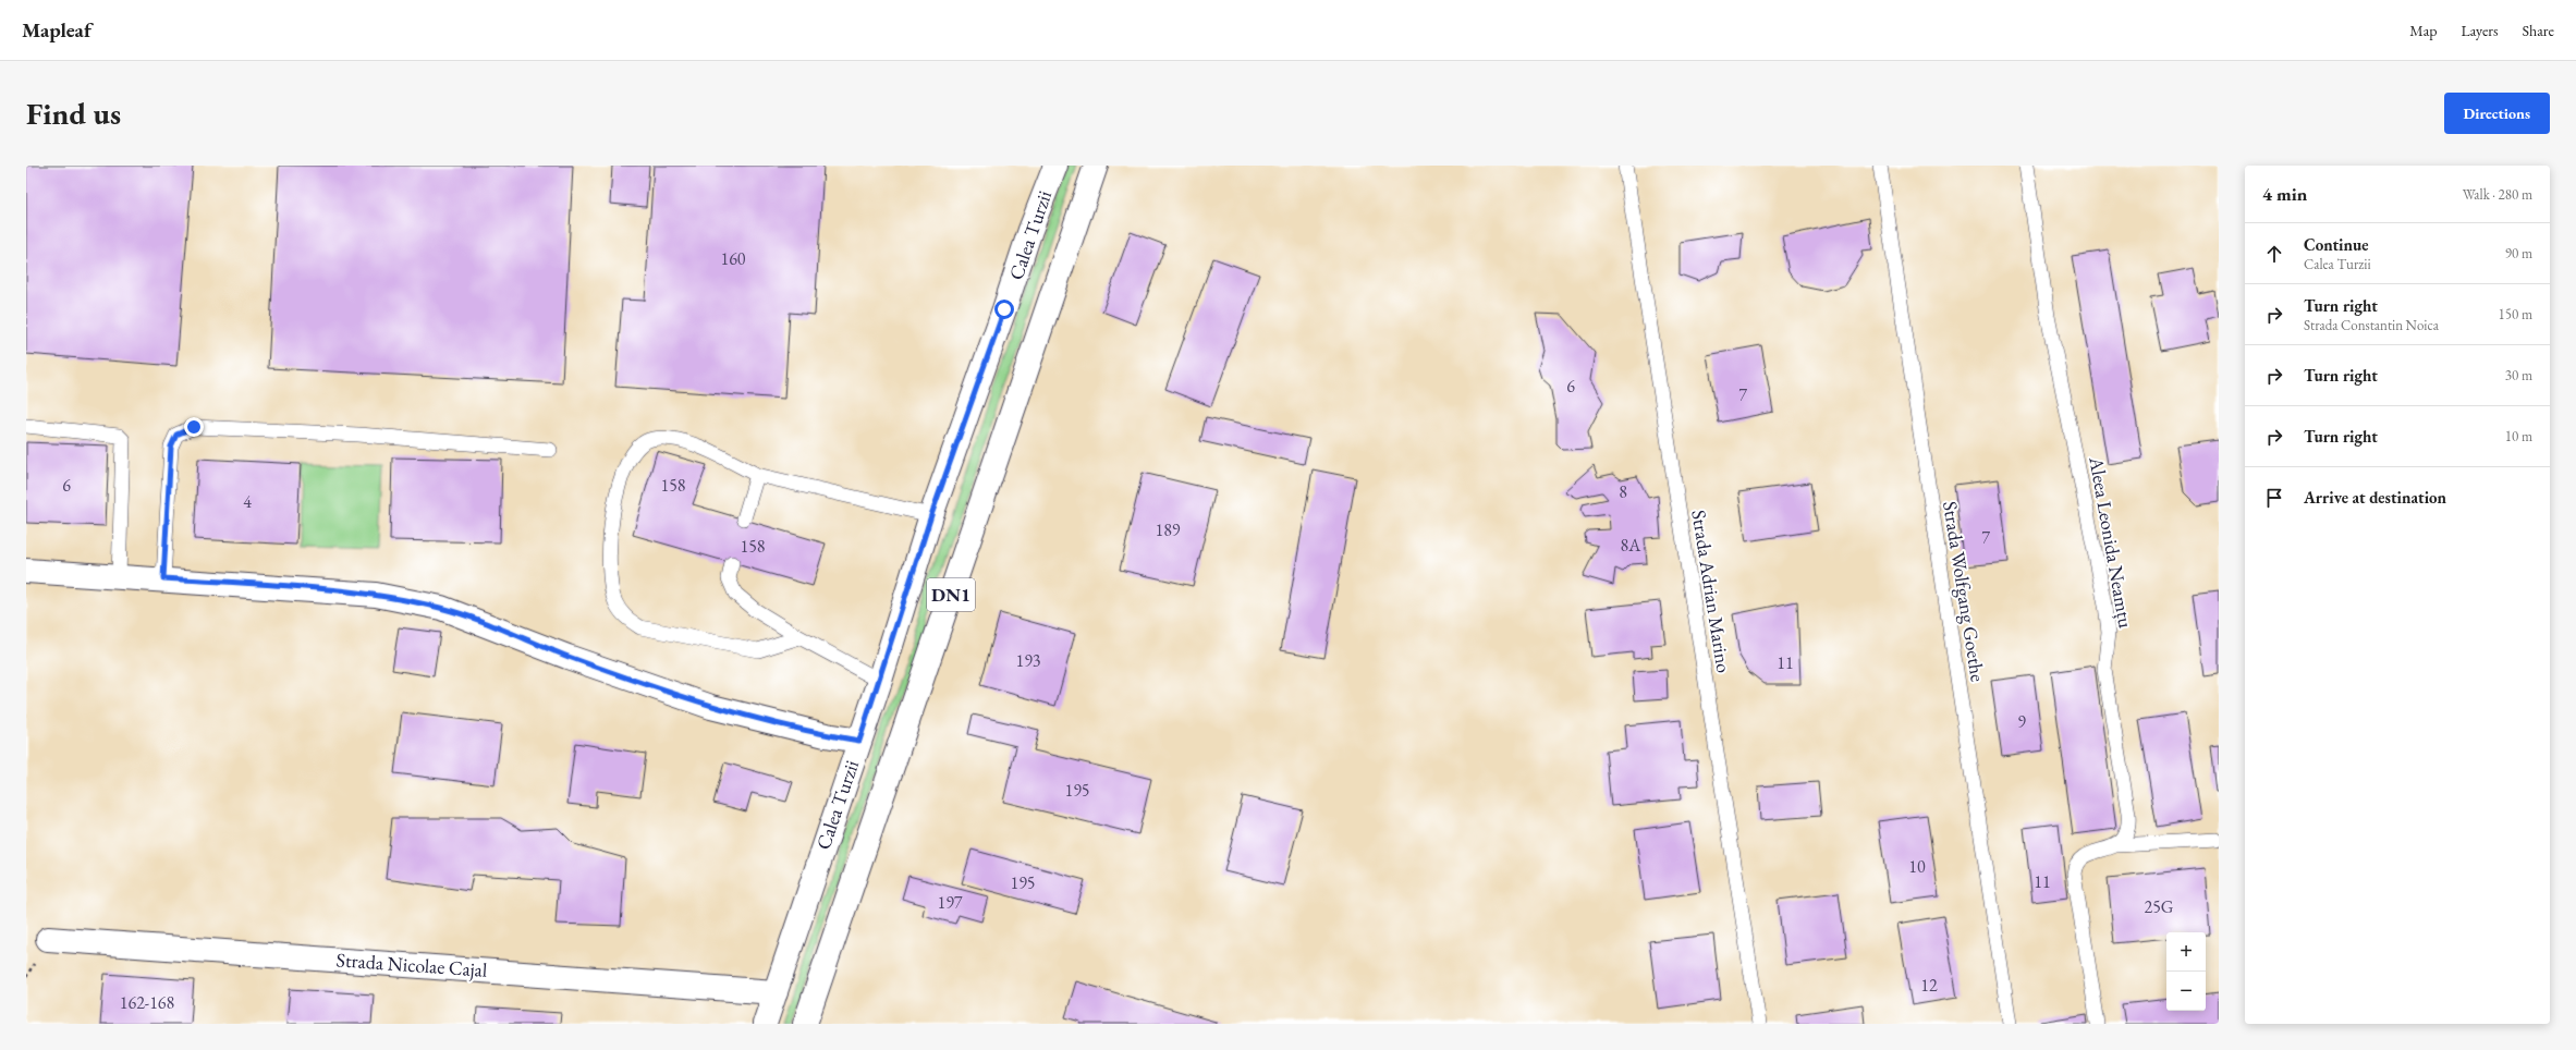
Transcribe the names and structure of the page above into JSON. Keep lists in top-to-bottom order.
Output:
{
  "streets": {
    "main road": ["Calea Turzii", "DN1", "Strada Nicolae Cajal"],
    "lane": ["Aleea Leonida Neamțu", "Strada Adrian Marino", "Strada Wolfgang Goethe"]
  },
  "crossings": [
    ["Calea Turzii", "Strada Nicolae Cajal"]
  ],
  "house_numbers": [
    "160",
    "6",
    "7",
    "6",
    "158",
    "8",
    "4",
    "189",
    "7",
    "8A",
    "158",
    "193",
    "11",
    "9",
    "195",
    "10",
    "11",
    "195",
    "197",
    "25G",
    "12",
    "162-168"
  ],
  "page": {
    "header": "Mapleaf",
    "nav": ["Map", "Layers", "Share"],
    "buttons": "Directions",
    "title": "Find us",
    "heading": ["4 min", "Walk · 280 m"],
    "list": [
      ["Continue", "Calea Turzii", "90 m"],
      ["Turn right", "Strada Constantin Noica", "150 m"],
      ["Turn right", "30 m"],
      ["Turn right", "10 m"],
      "Arrive at destination"
    ],
    "map_buttons": ["+", "−"]
  }
}
